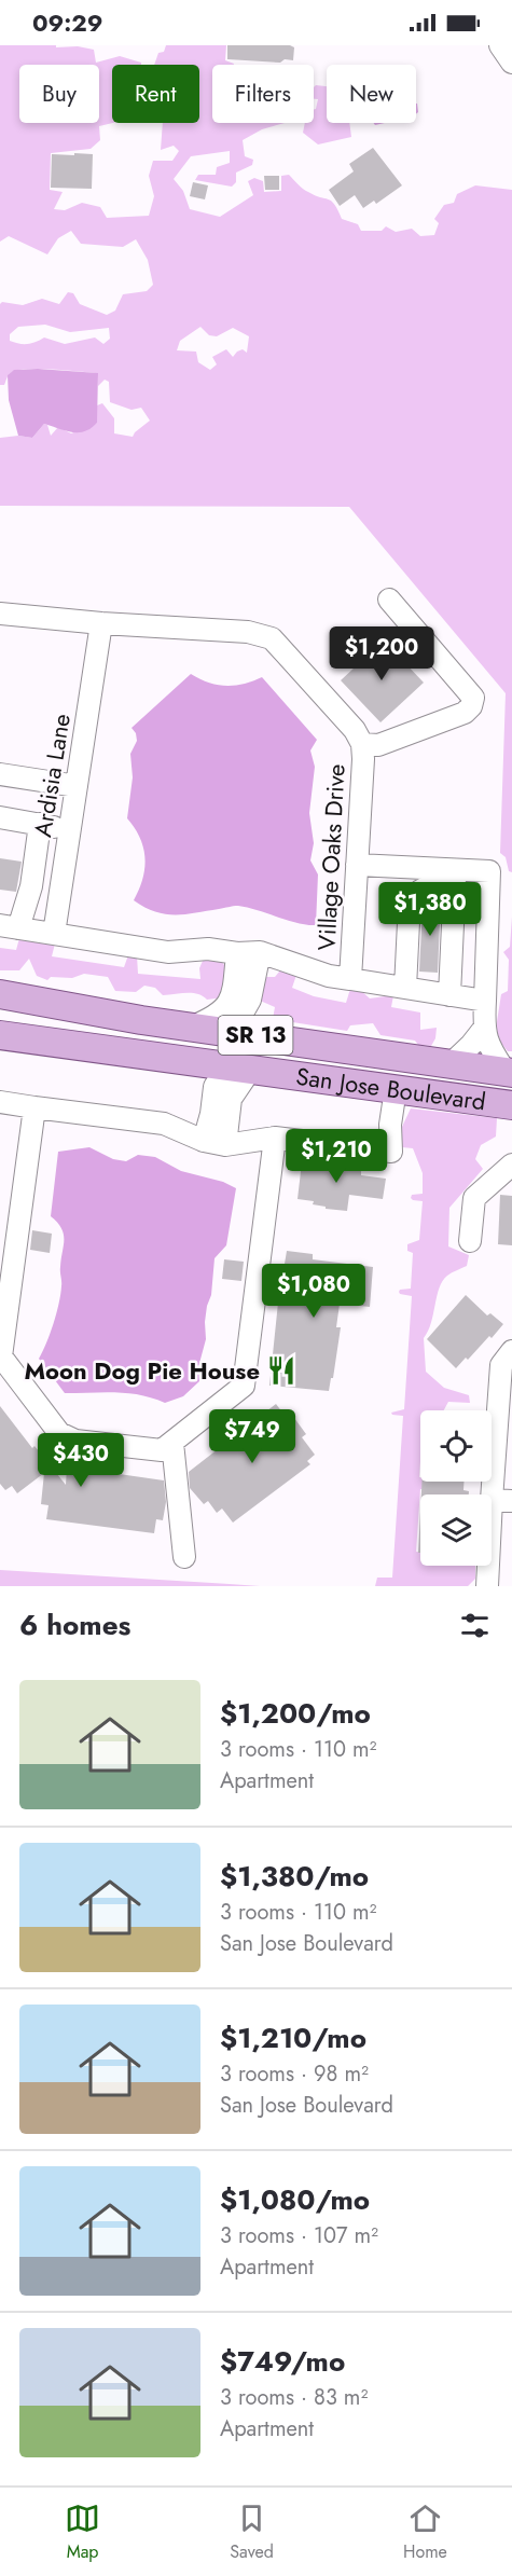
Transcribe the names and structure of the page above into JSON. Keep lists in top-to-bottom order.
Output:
{
  "streets": {
    "main road": ["SR 13", "San Jose Boulevard"],
    "street": ["Ardisia Lane", "Village Oaks Drive"]
  },
  "crossings": [
    ["Ardisia Lane", "Village Oaks Drive"]
  ],
  "places": {
    "restaurant": ["Moon Dog Pie House"]
  },
  "page": {
    "status": "09:29",
    "chip": [
      "Buy",
      "Rent",
      "Filters",
      "New"
    ],
    "price": [
      "$1,200",
      "$1,380",
      "$1,210",
      "$1,080",
      "$749",
      "$430"
    ],
    "heading": "6 homes",
    "list": [
      {
        "name": "$1,200/mo",
        "note": "3 rooms · 110 m² · Apartment"
      },
      {
        "name": "$1,380/mo",
        "note": "3 rooms · 110 m² · San Jose Boulevard"
      },
      {
        "name": "$1,210/mo",
        "note": "3 rooms · 98 m² · San Jose Boulevard"
      },
      {
        "name": "$1,080/mo",
        "note": "3 rooms · 107 m² · Apartment"
      },
      {
        "name": "$749/mo",
        "note": "3 rooms · 83 m² · Apartment"
      }
    ],
    "tabs": ["Map", "Saved", "Home"]
  }
}
